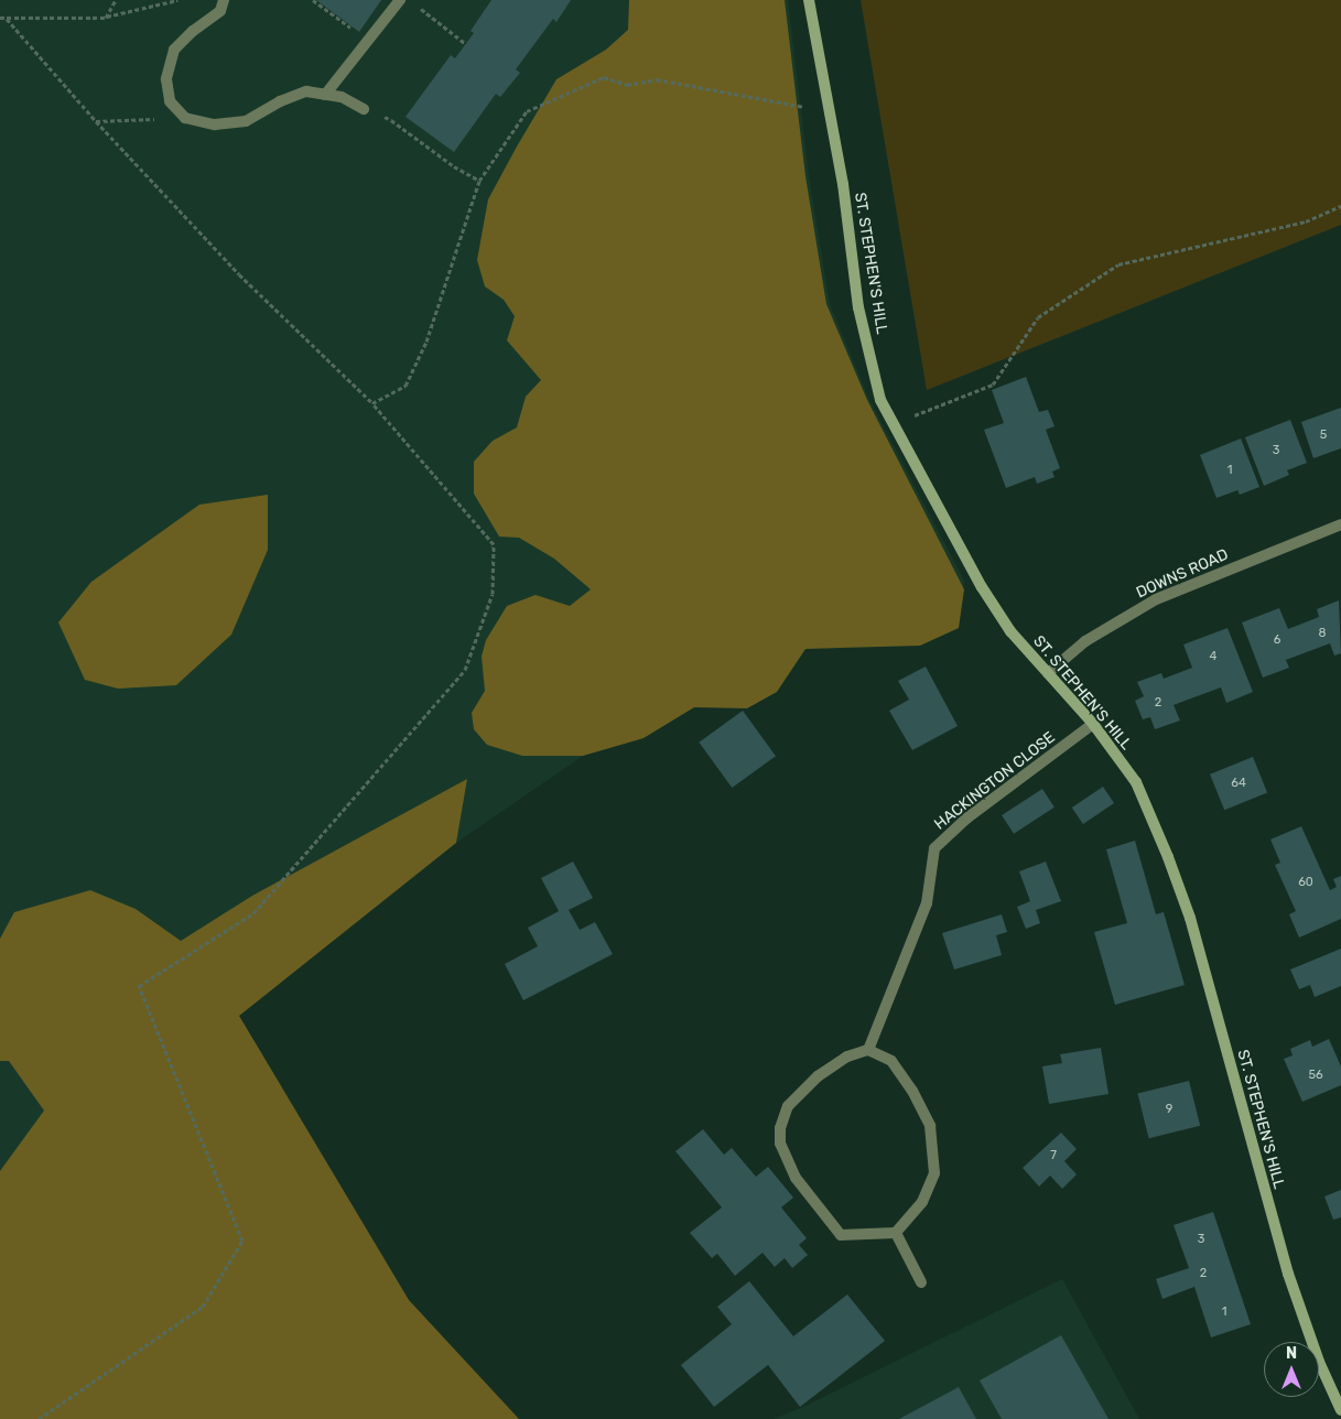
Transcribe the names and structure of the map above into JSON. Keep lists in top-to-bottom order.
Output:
{
  "streets": {
    "street": ["ST. STEPHEN'S HILL", "DOWNS ROAD", "HACKINGTON CLOSE"]
  },
  "crossings": [
    ["ST. STEPHEN'S HILL", "DOWNS ROAD"],
    ["ST. STEPHEN'S HILL", "HACKINGTON CLOSE"]
  ],
  "house_numbers": [
    "5",
    "3",
    "1",
    "8",
    "6",
    "4",
    "2",
    "64",
    "60",
    "56",
    "9",
    "7",
    "3",
    "2",
    "1"
  ],
  "north": "top"
}
